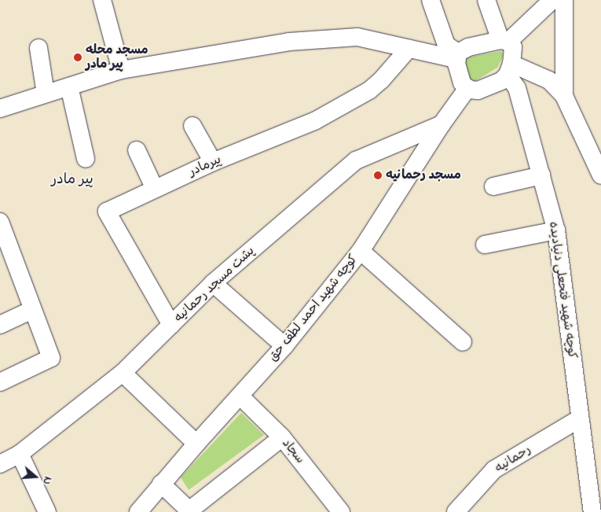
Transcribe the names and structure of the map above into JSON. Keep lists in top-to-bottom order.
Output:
{
  "streets": {
    "street": [
      "پیرمادر",
      "پشت مسجد رحمانیه",
      "کوچه شهید فتحعلی دنیادیده",
      "کوچه شهید احمد لطف حق",
      "سجاد",
      "رحمانیه"
    ]
  },
  "crossings": [
    ["پیرمادر", "پشت مسجد رحمانیه"],
    ["پشت مسجد رحمانیه", "کوچه شهید احمد لطف حق"],
    ["کوچه شهید فتحعلی دنیادیده", "کوچه شهید احمد لطف حق"],
    ["کوچه شهید فتحعلی دنیادیده", "رحمانیه"],
    ["کوچه شهید احمد لطف حق", "سجاد"]
  ],
  "districts": ["پیر مادر"],
  "places": ["مسجد محله پیر مادر", "مسجد رحمانیه"],
  "north": "right"
}
